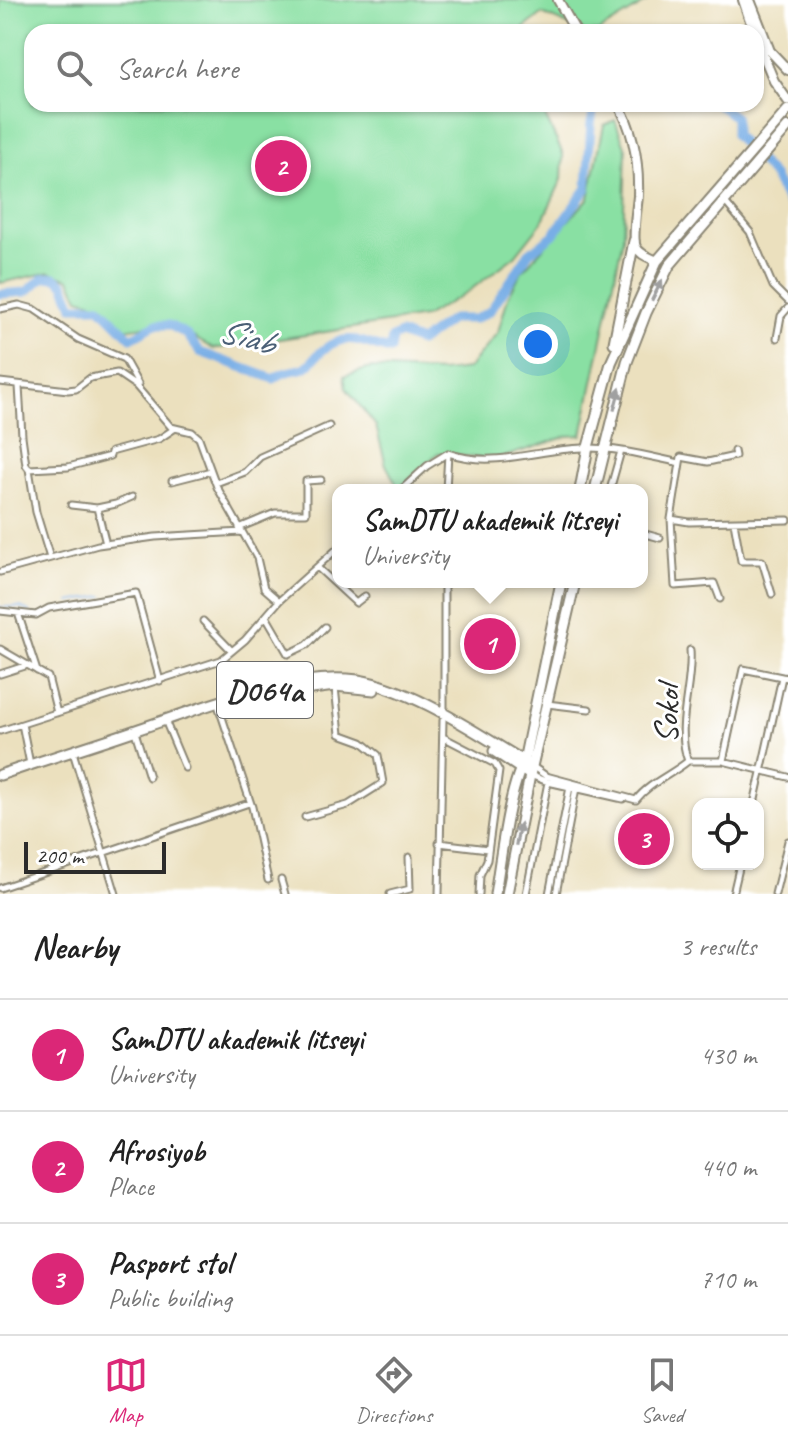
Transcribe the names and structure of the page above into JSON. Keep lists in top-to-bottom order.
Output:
{
  "streets": {
    "main road": ["D064a"],
    "street": ["Sokol"]
  },
  "water": ["Siab"],
  "scale_bar": "200 m",
  "page": {
    "search": "Search here",
    "pins": ["2", "1", "3"],
    "popup": ["SamDTU akademik litseyi", "University"],
    "scale": "200 m",
    "heading": ["Nearby", "3 results"],
    "list": [
      {
        "mark": "1",
        "name": "SamDTU akademik litseyi",
        "note": "University",
        "value": "430 m"
      },
      {
        "mark": "2",
        "name": "Afrosiyob",
        "note": "Place",
        "value": "440 m"
      },
      {
        "mark": "3",
        "name": "Pasport stol",
        "note": "Public building",
        "value": "710 m"
      }
    ],
    "nav": ["Map", "Directions", "Saved"]
  }
}
